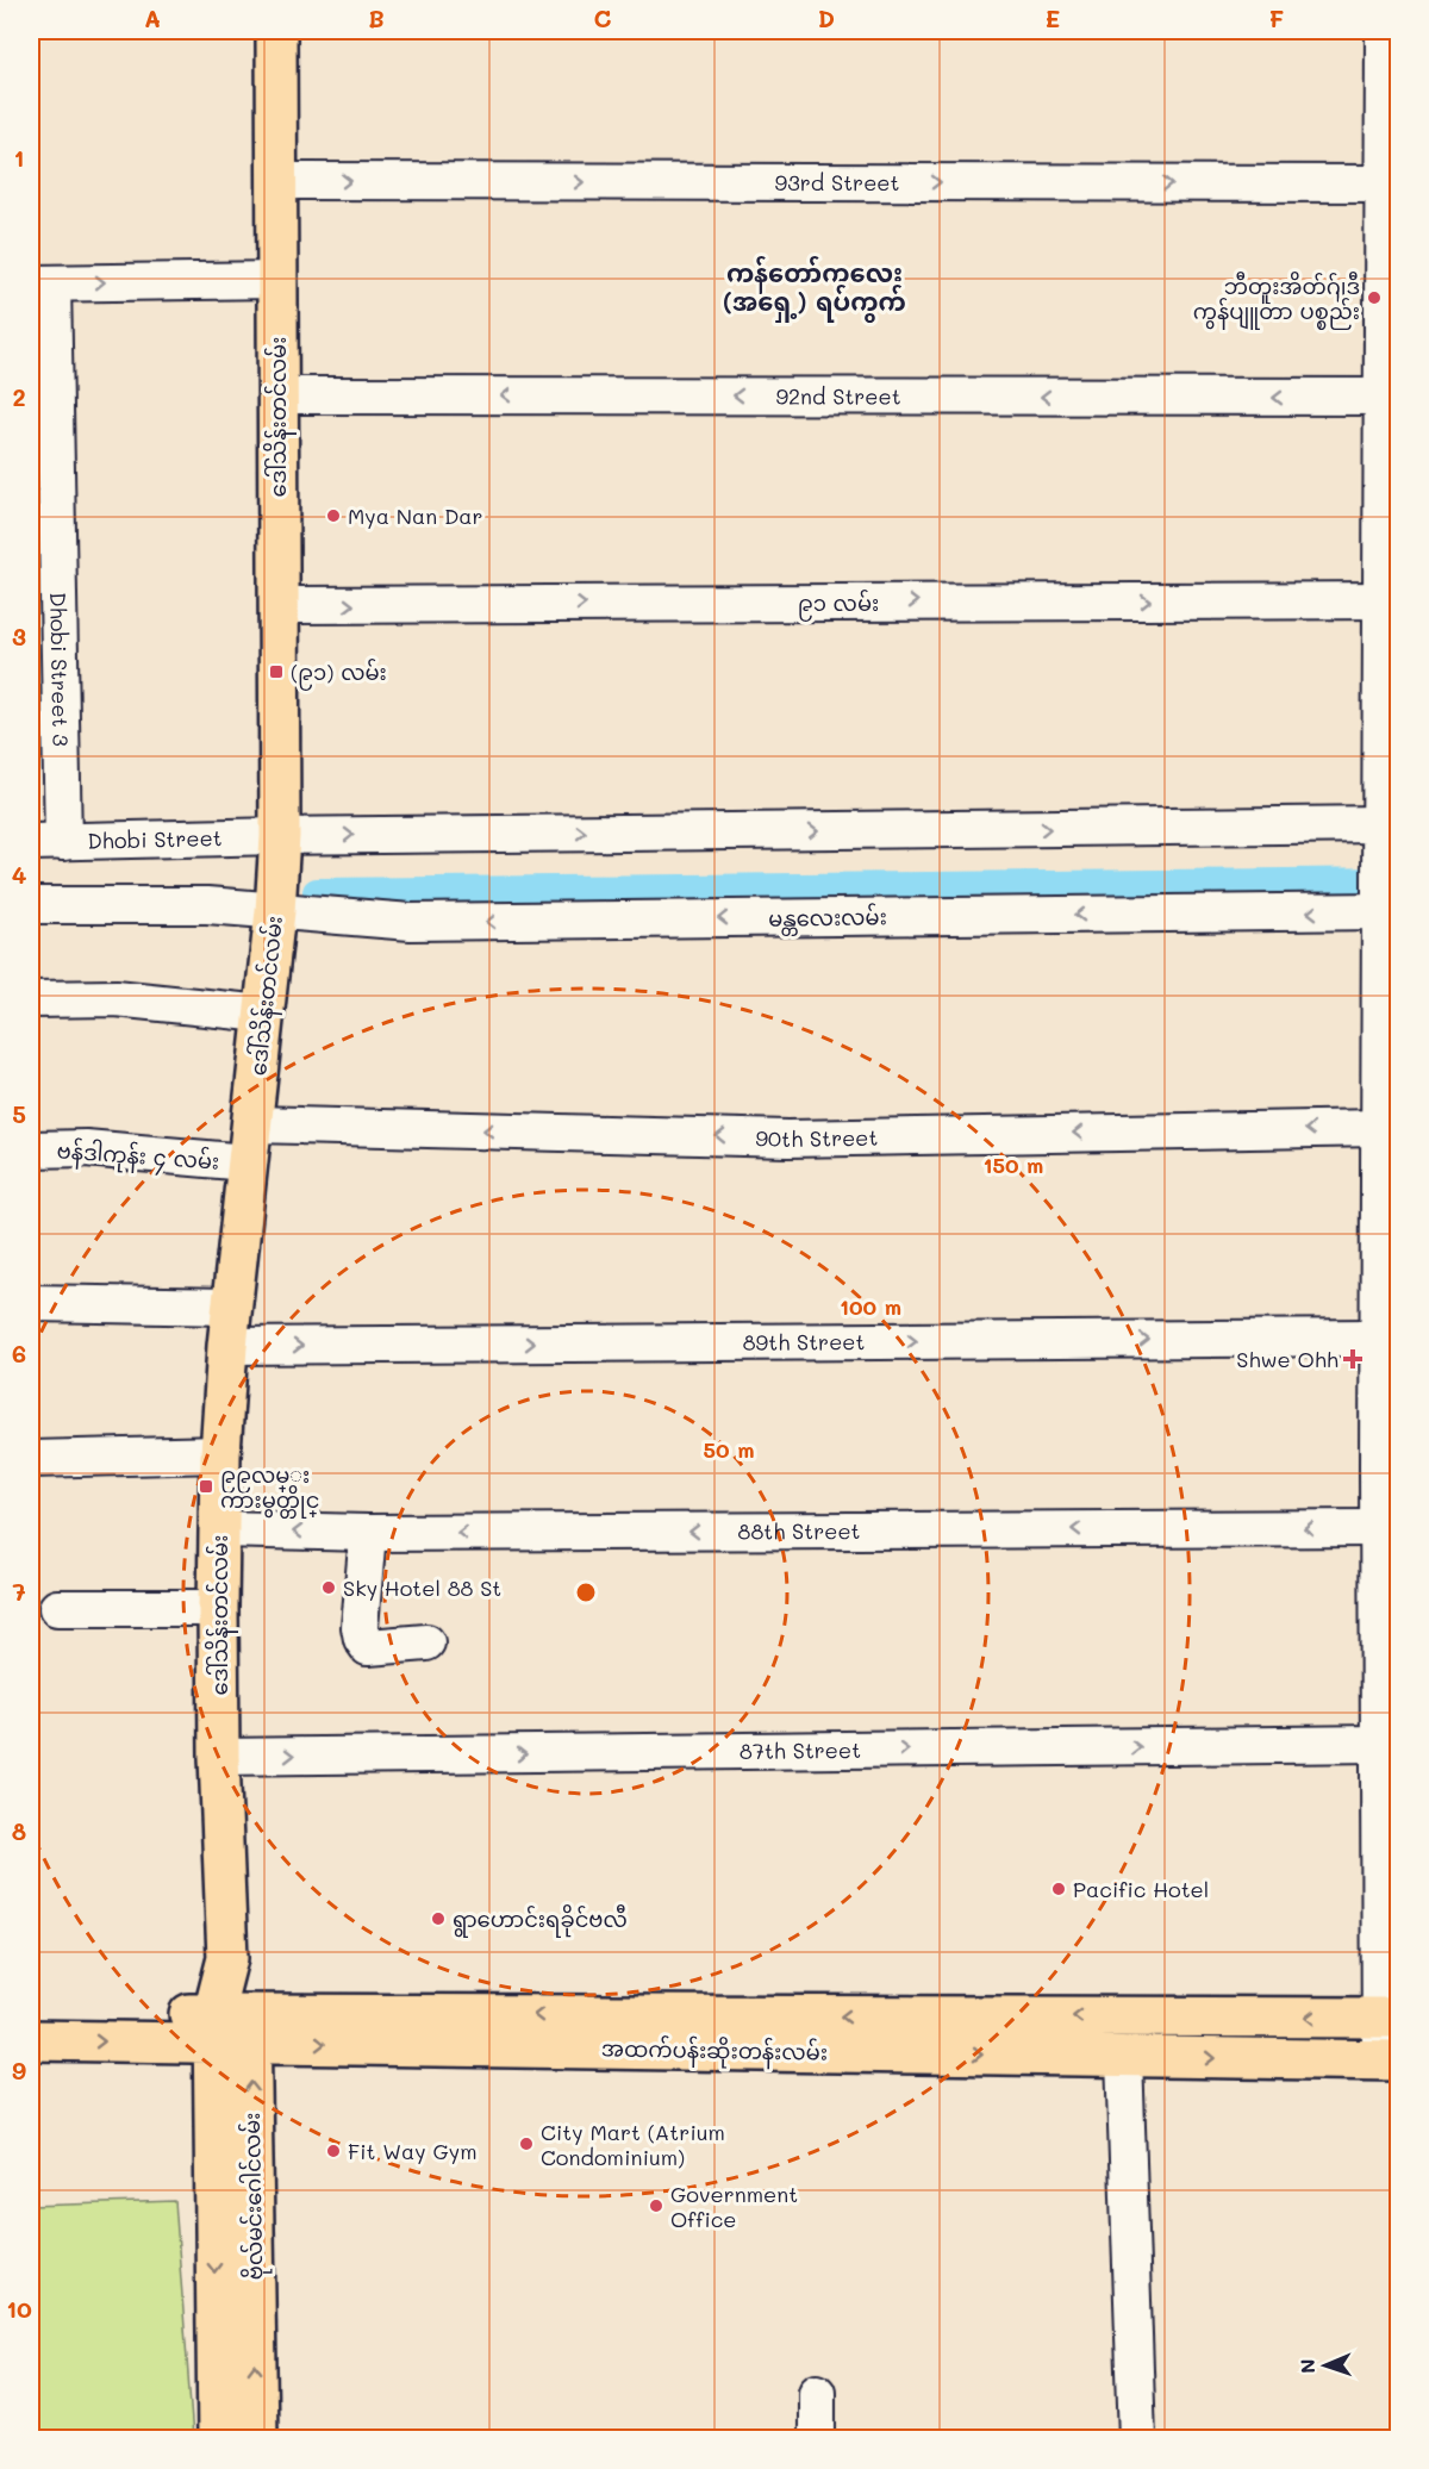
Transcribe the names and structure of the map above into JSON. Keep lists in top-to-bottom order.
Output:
{
  "streets": {
    "main road": ["ဒေါ်သိန်းတင်လမ်း", "အထက်ပန်းဆိုးတန်းလမ်း", "ဗိုလ်မင်းဂေါင်လမ်း"],
    "street": [
      "93rd Street",
      "92nd Street",
      "၉၁ လမ်း",
      "Dhobi Street 3",
      "Dhobi Street",
      "မန္တလေးလမ်း",
      "90th Street",
      "ဗန်ဒါကုန်း ၄ လမ်း",
      "89th Street",
      "88th Street",
      "87th Street"
    ]
  },
  "crossings": [
    ["93rd Street", "ဒေါ်သိန်းတင်လမ်း"],
    ["92nd Street", "ဒေါ်သိန်းတင်လမ်း"],
    ["ဒေါ်သိန်းတင်လမ်း", "၉၁ လမ်း"],
    ["ဒေါ်သိန်းတင်လမ်း", "Dhobi Street"],
    ["ဒေါ်သိန်းတင်လမ်း", "မန္တလေးလမ်း"],
    ["ဒေါ်သိန်းတင်လမ်း", "90th Street"],
    ["ဒေါ်သိန်းတင်လမ်း", "ဗန်ဒါကုန်း ၄ လမ်း"],
    ["ဒေါ်သိန်းတင်လမ်း", "89th Street"],
    ["ဒေါ်သိန်းတင်လမ်း", "88th Street"],
    ["ဒေါ်သိန်းတင်လမ်း", "87th Street"],
    ["ဒေါ်သိန်းတင်လမ်း", "အထက်ပန်းဆိုးတန်းလမ်း"],
    ["ဒေါ်သိန်းတင်လမ်း", "ဗိုလ်မင်းဂေါင်လမ်း"],
    ["Dhobi Street 3", "Dhobi Street"],
    ["90th Street", "ဗန်ဒါကုန်း ၄ လမ်း"],
    ["အထက်ပန်းဆိုးတန်းလမ်း", "ဗိုလ်မင်းဂေါင်လမ်း"]
  ],
  "one_way": [
    "93rd Street",
    "92nd Street",
    "89th Street",
    "88th Street",
    "87th Street"
  ],
  "districts": ["ကန်တော်ကလေး (အရှေ့) ရပ်ကွက်"],
  "places": {
    "other": [
      "ဘီတူးအိတ်ဂ်ျဒီ ကွန်ပျူတာ ပစ္စည်း",
      "Mya Nan Dar",
      "Sky Hotel 88 St",
      "Pacific Hotel",
      "ရွာဟောင်းရခိုင်ဗလီ",
      "City Mart (Atrium Condominium)",
      "Fit Way Gym",
      "Government Office"
    ],
    "transit": ["(၉၁) လမ်း", "၉၉လမ္း ကားမွတ္တိုင္"],
    "health": ["Shwe Ohh"]
  },
  "north": "left",
  "grid": {
    "columns": [
      "A",
      "B",
      "C",
      "D",
      "E",
      "F"
    ],
    "rows": [
      "1",
      "2",
      "3",
      "4",
      "5",
      "6",
      "7",
      "8",
      "9",
      "10"
    ]
  },
  "rings": ["150 m", "100 m", "50 m"]
}
